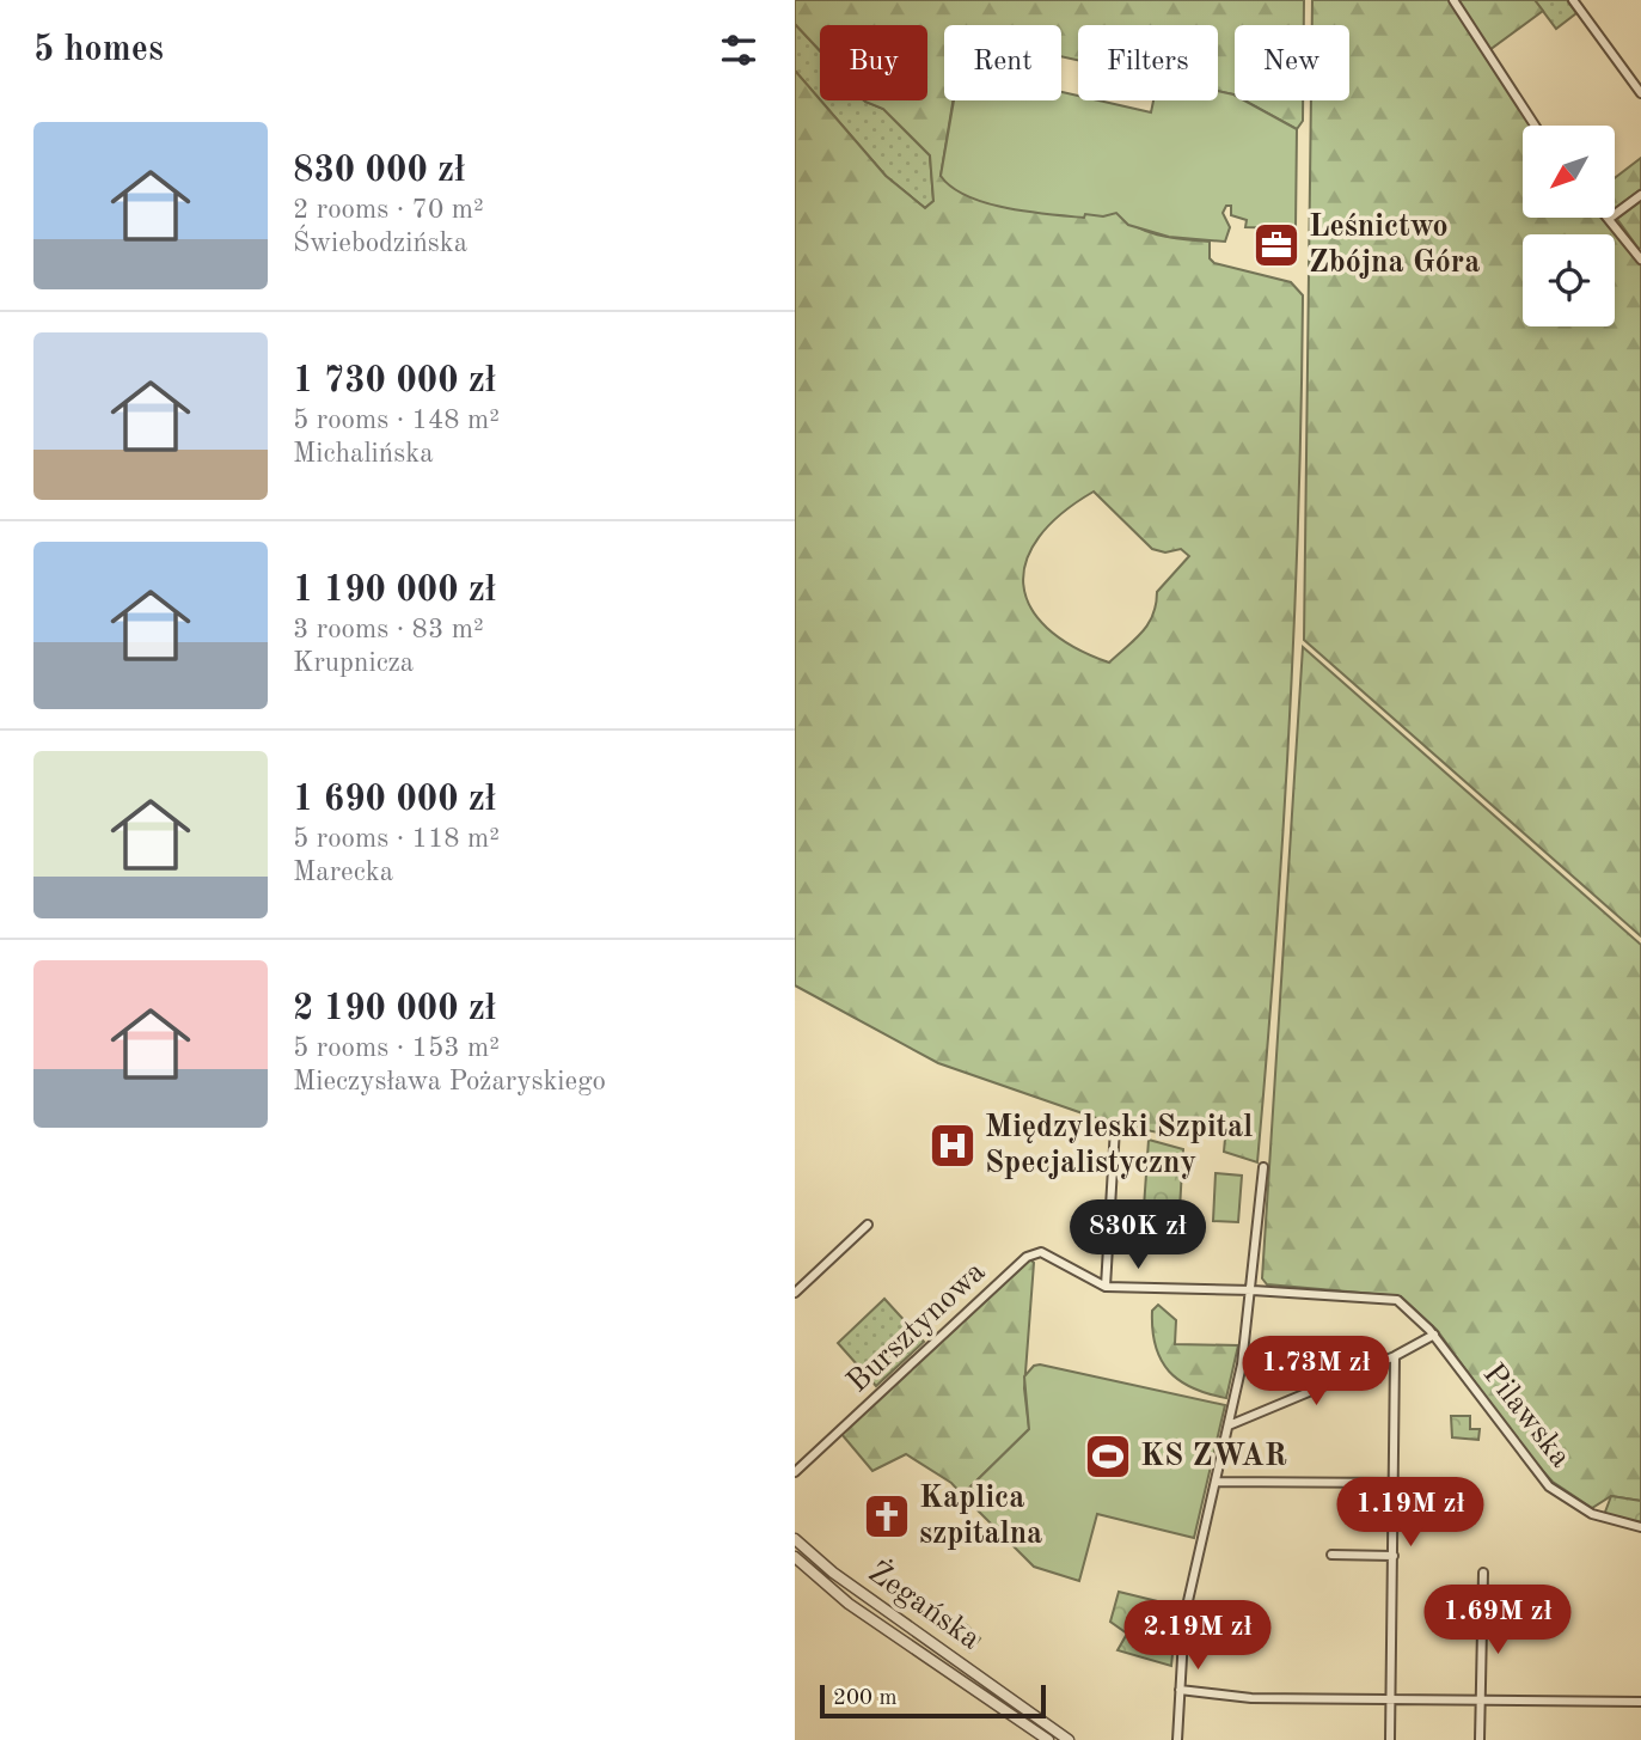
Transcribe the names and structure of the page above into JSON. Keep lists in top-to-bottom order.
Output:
{
  "streets": {
    "street": ["Bursztynowa", "Pilawska", "Żegańska"]
  },
  "crossings": [
    ["Bursztynowa", "Pilawska"]
  ],
  "places": {
    "office": ["Leśnictwo Zbójna Góra"],
    "hospital": ["Międzyleski Szpital Specjalistyczny"],
    "sports": ["KS ZWAR"],
    "church": ["Kaplica szpitalna"]
  },
  "scale_bar": "200 m",
  "north": "bottom left",
  "page": {
    "heading": "5 homes",
    "chip": [
      "Buy",
      "Rent",
      "Filters",
      "New"
    ],
    "list": [
      {
        "name": "830 000 zł",
        "note": "2 rooms · 70 m² · Świebodzińska"
      },
      {
        "name": "1 730 000 zł",
        "note": "5 rooms · 148 m² · Michalińska"
      },
      {
        "name": "1 190 000 zł",
        "note": "3 rooms · 83 m² · Krupnicza"
      },
      {
        "name": "1 690 000 zł",
        "note": "5 rooms · 118 m² · Marecka"
      },
      {
        "name": "2 190 000 zł",
        "note": "5 rooms · 153 m² · Mieczysława Pożaryskiego"
      }
    ],
    "price": [
      "830K zł",
      "1.73M zł",
      "1.19M zł",
      "1.69M zł",
      "2.19M zł"
    ],
    "scale": "200 m"
  }
}
